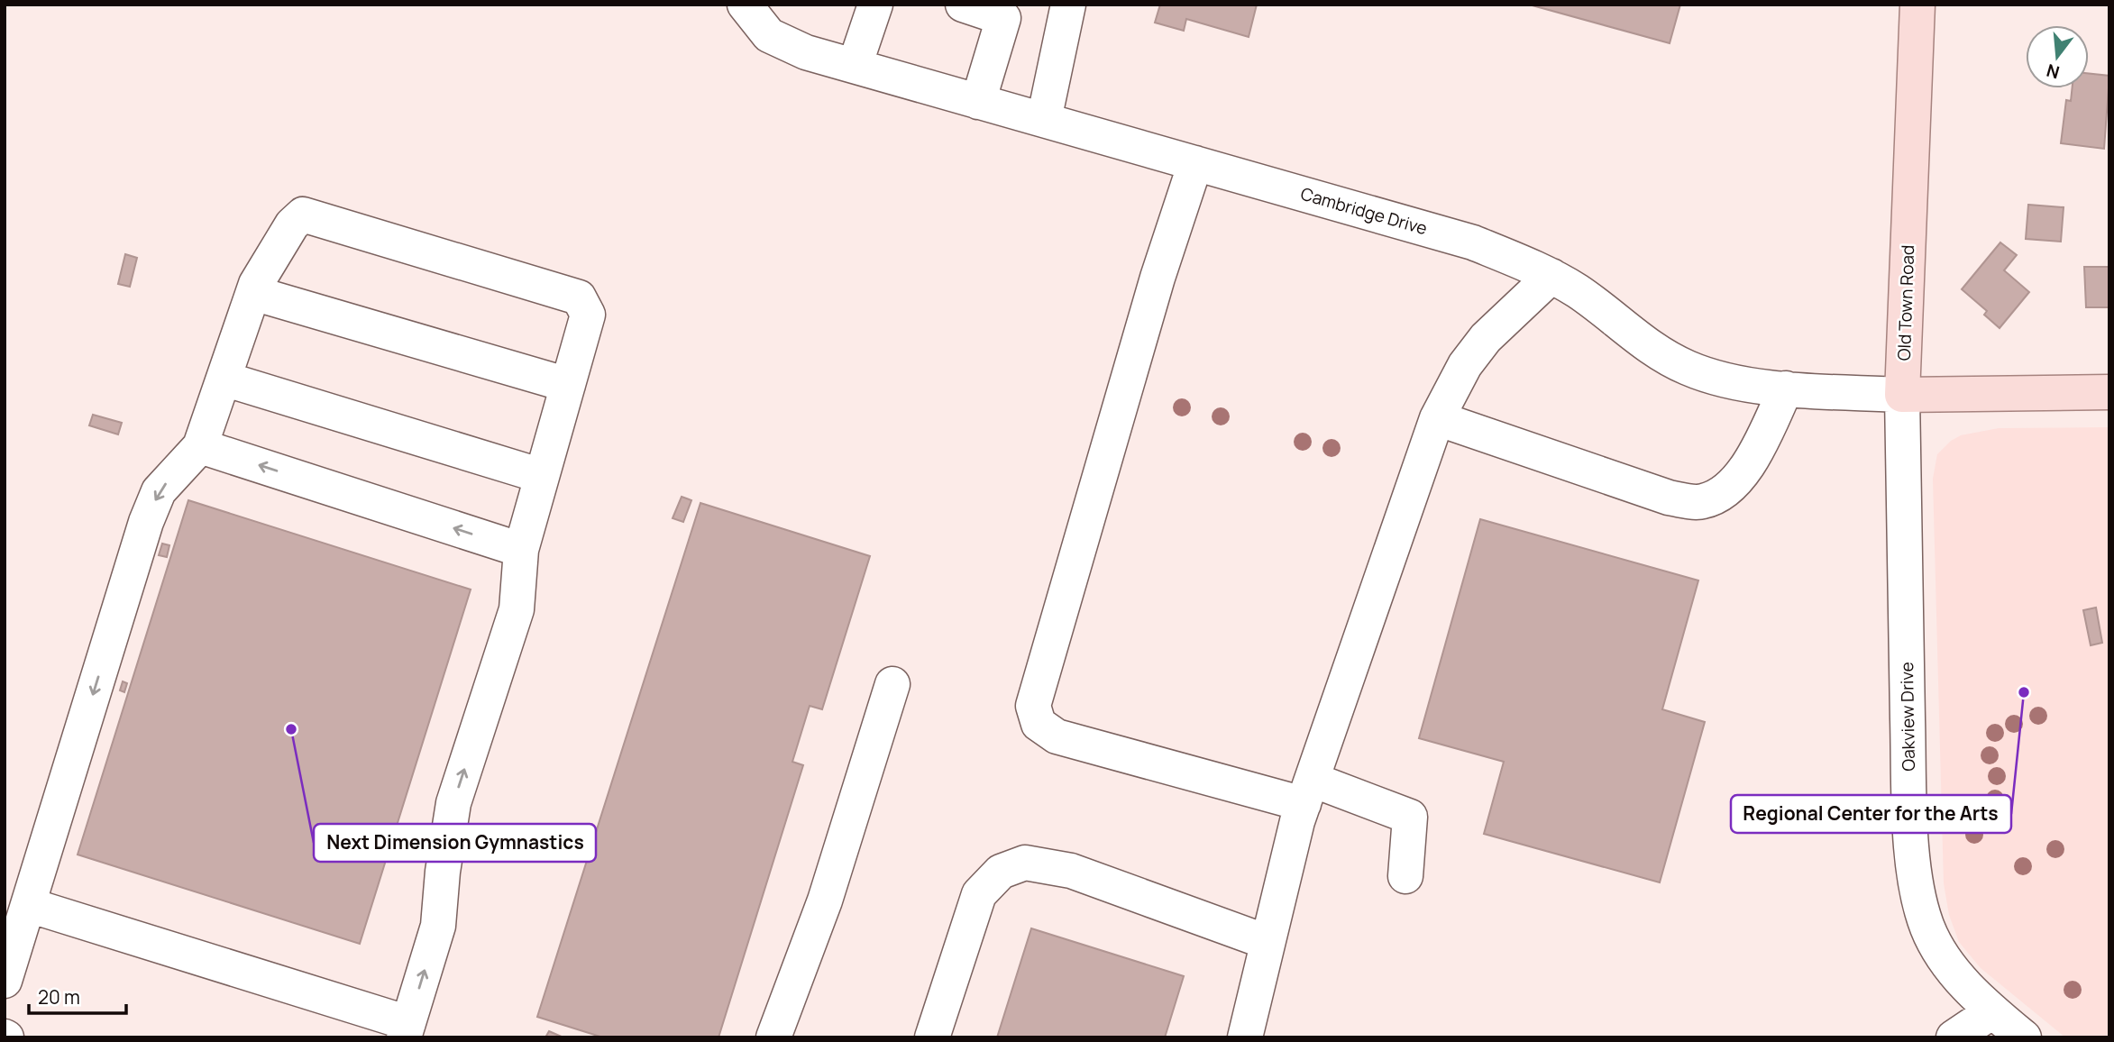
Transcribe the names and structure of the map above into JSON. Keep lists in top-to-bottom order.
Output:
{
  "streets": {
    "main road": ["Old Town Road"],
    "street": ["Cambridge Drive", "Oakview Drive"]
  },
  "crossings": [
    ["Cambridge Drive", "Old Town Road"],
    ["Cambridge Drive", "Oakview Drive"],
    ["Old Town Road", "Oakview Drive"]
  ],
  "places": ["Regional Center for the Arts", "Next Dimension Gymnastics"],
  "scale_bar": "20 m",
  "north": "bottom"
}
